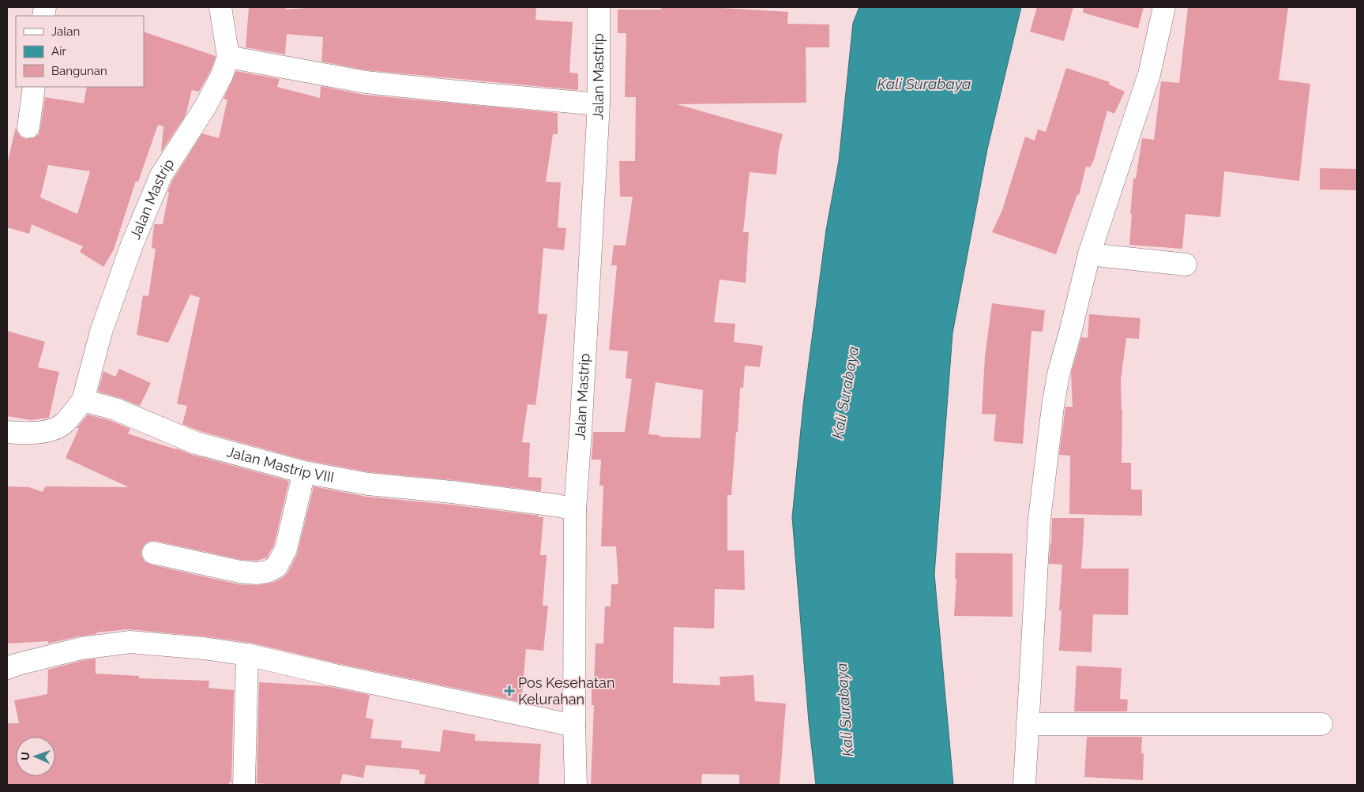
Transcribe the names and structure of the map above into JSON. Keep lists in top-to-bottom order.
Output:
{
  "streets": {
    "street": ["Jalan Mastrip", "Jalan Mastrip VIII"]
  },
  "crossings": [
    ["Jalan Mastrip", "Jalan Mastrip VIII"]
  ],
  "water": ["Kali Surabaya"],
  "places": {
    "health": ["Pos Kesehatan Kelurahan"]
  },
  "legend": ["Jalan", "Air", "Bangunan"],
  "north": "left"
}
